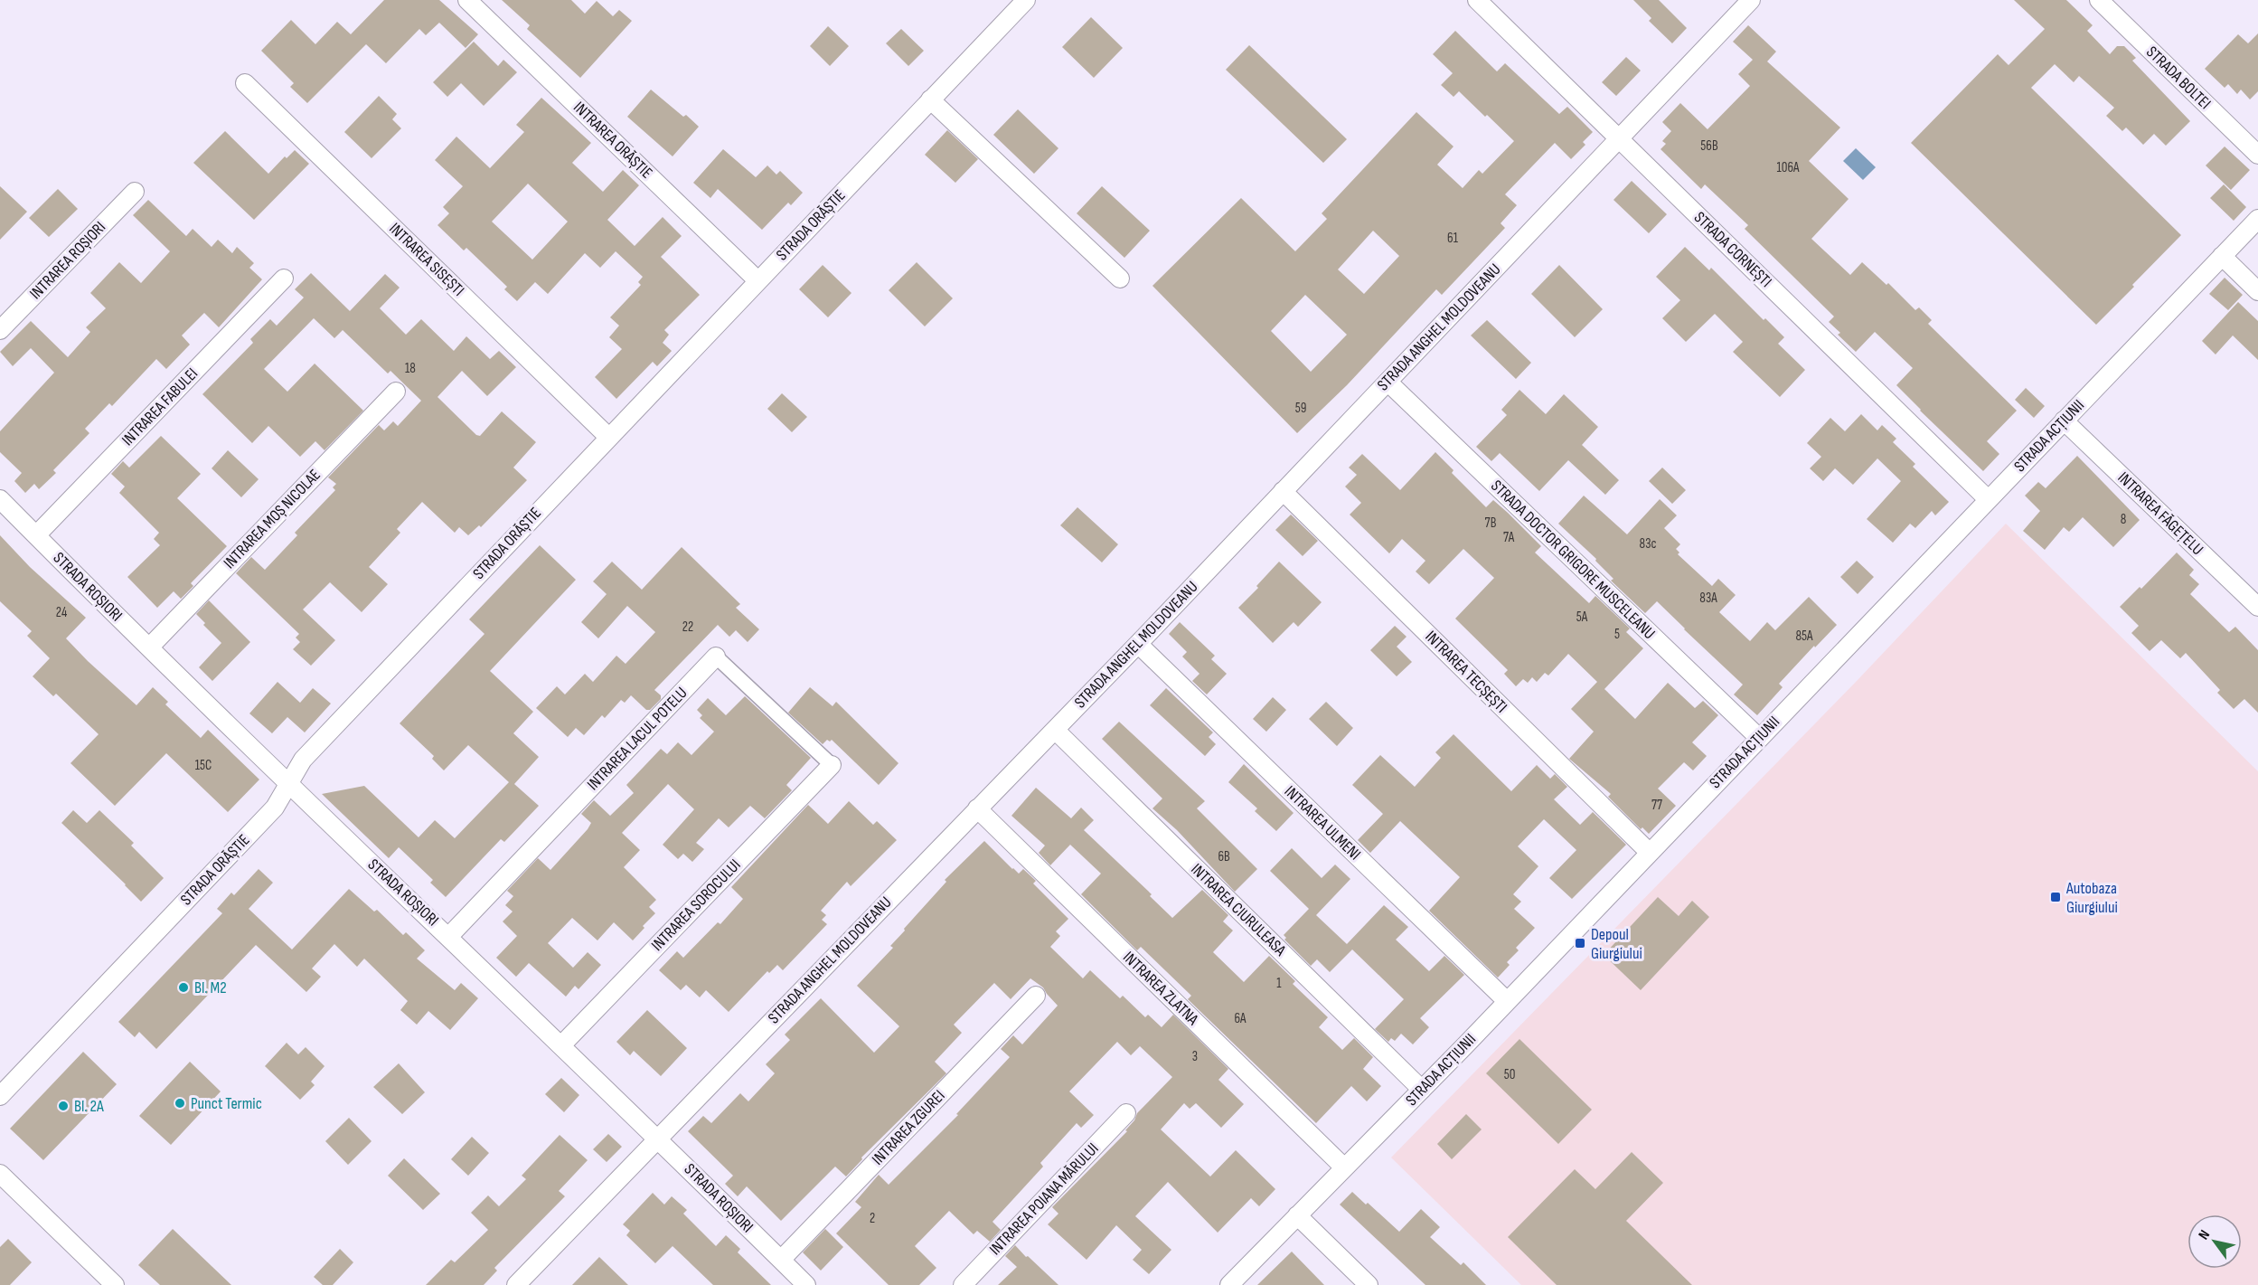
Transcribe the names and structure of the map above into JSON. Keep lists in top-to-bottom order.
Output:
{
  "streets": {
    "street": [
      "STRADA BOLTEI",
      "INTRAREA ORĂȘTIE",
      "STRADA ORĂȘTIE",
      "STRADA CORNEȘTI",
      "INTRAREA SISEȘTI",
      "INTRAREA ROȘIORI",
      "STRADA ANGHEL MOLDOVEANU",
      "INTRAREA FABULEI",
      "STRADA ACȚIUNII",
      "INTRAREA FĂGEȚELU",
      "INTRAREA MOȘ NICOLAE",
      "STRADA DOCTOR GRIGORE MUSCELEANU",
      "STRADA ROȘIORI",
      "INTRAREA TECȘEȘTI",
      "INTRAREA LACUL POTELU",
      "INTRAREA ULMENI",
      "INTRAREA SOROCULUI",
      "INTRAREA CIURULEASA",
      "INTRAREA ZLATNA",
      "INTRAREA ZGUREI",
      "INTRAREA POIANA MĂRULUI"
    ]
  },
  "crossings": [
    ["INTRAREA ORĂȘTIE", "STRADA ORĂȘTIE"],
    ["STRADA ORĂȘTIE", "INTRAREA SISEȘTI"],
    ["STRADA ORĂȘTIE", "STRADA ROȘIORI"],
    ["STRADA CORNEȘTI", "STRADA ANGHEL MOLDOVEANU"],
    ["STRADA CORNEȘTI", "STRADA ACȚIUNII"],
    ["STRADA ANGHEL MOLDOVEANU", "STRADA DOCTOR GRIGORE MUSCELEANU"],
    ["STRADA ANGHEL MOLDOVEANU", "STRADA ROȘIORI"],
    ["STRADA ANGHEL MOLDOVEANU", "INTRAREA TECȘEȘTI"],
    ["STRADA ANGHEL MOLDOVEANU", "INTRAREA ULMENI"],
    ["STRADA ANGHEL MOLDOVEANU", "INTRAREA CIURULEASA"],
    ["STRADA ANGHEL MOLDOVEANU", "INTRAREA ZLATNA"],
    ["INTRAREA FABULEI", "STRADA ROȘIORI"],
    ["STRADA ACȚIUNII", "INTRAREA FĂGEȚELU"],
    ["STRADA ACȚIUNII", "STRADA DOCTOR GRIGORE MUSCELEANU"],
    ["STRADA ACȚIUNII", "INTRAREA TECȘEȘTI"],
    ["STRADA ACȚIUNII", "INTRAREA ULMENI"],
    ["STRADA ACȚIUNII", "INTRAREA CIURULEASA"],
    ["STRADA ACȚIUNII", "INTRAREA ZLATNA"],
    ["INTRAREA MOȘ NICOLAE", "STRADA ROȘIORI"],
    ["STRADA ROȘIORI", "INTRAREA LACUL POTELU"],
    ["STRADA ROȘIORI", "INTRAREA SOROCULUI"],
    ["STRADA ROȘIORI", "INTRAREA ZGUREI"],
    ["INTRAREA LACUL POTELU", "INTRAREA SOROCULUI"]
  ],
  "places": {
    "transit": ["Autobaza Giurgiului", "Depoul Giurgiului"],
    "other": ["Bl. M2", "Punct Termic", "Bl. 2A"]
  },
  "house_numbers": [
    "56B",
    "106A",
    "61",
    "18",
    "59",
    "8",
    "7B",
    "7A",
    "83c",
    "83A",
    "24",
    "5A",
    "22",
    "5",
    "85A",
    "15C",
    "77",
    "6B",
    "1",
    "6A",
    "3",
    "50",
    "2"
  ],
  "north": "top left"
}
